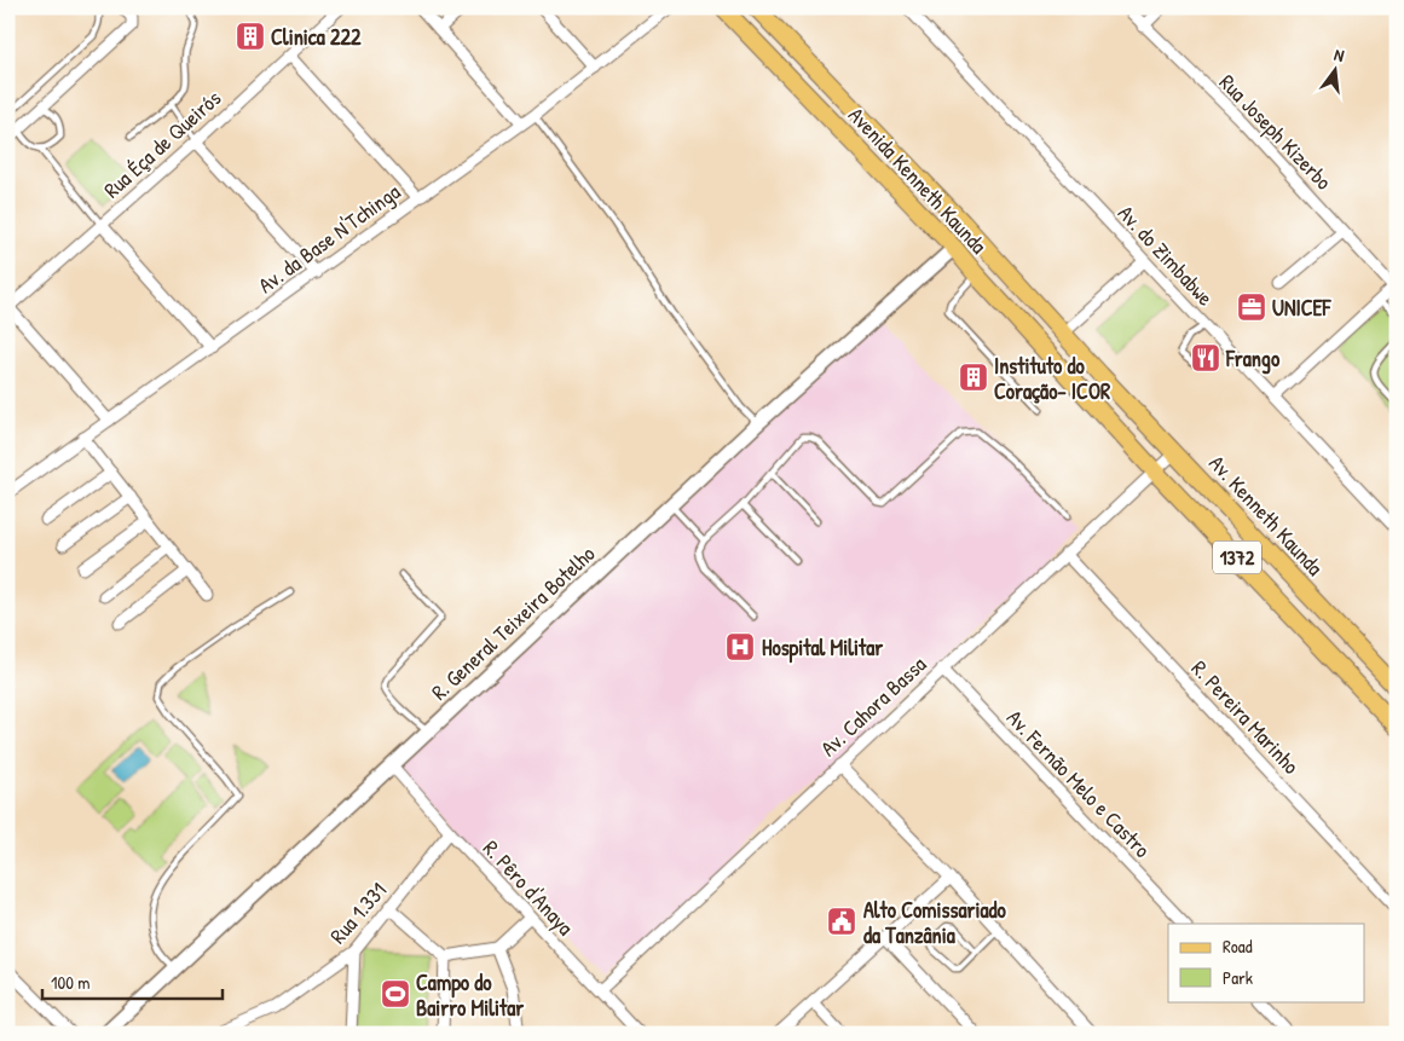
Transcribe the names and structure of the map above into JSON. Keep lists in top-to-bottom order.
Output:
{
  "streets": {
    "main road": ["Avenida Kenneth Kaunda", "Av. Kenneth Kaunda", "1372"],
    "street": [
      "Rua Joseph Kizerbo",
      "Rua Éça de Queirós",
      "Av. da Base N'Tchinga",
      "Av. do Zimbabwe",
      "R. General Teixeira Botelho",
      "Av. Cahora Bassa",
      "R. Pereira Marinho",
      "Av. Fernão Melo e Castro",
      "R. Pêro d'Anaya",
      "Rua 1.331"
    ]
  },
  "crossings": [
    ["Avenida Kenneth Kaunda", "Av. Kenneth Kaunda"],
    ["Avenida Kenneth Kaunda", "1372"],
    ["Avenida Kenneth Kaunda", "R. General Teixeira Botelho"],
    ["Avenida Kenneth Kaunda", "Av. Cahora Bassa"],
    ["Av. Kenneth Kaunda", "Av. Cahora Bassa"],
    ["1372", "Av. Cahora Bassa"],
    ["R. General Teixeira Botelho", "R. Pêro d'Anaya"],
    ["Av. Cahora Bassa", "R. Pereira Marinho"],
    ["Av. Cahora Bassa", "Av. Fernão Melo e Castro"],
    ["Av. Cahora Bassa", "R. Pêro d'Anaya"],
    ["R. Pêro d'Anaya", "Rua 1.331"]
  ],
  "places": {
    "building": ["Clinica 222", "Instituto do Coração- ICOR"],
    "office": ["UNICEF"],
    "restaurant": ["Frango"],
    "hospital": ["Hospital Militar"],
    "public building": ["Alto Comissariado da Tanzânia"],
    "sports": ["Campo do Bairro Militar"]
  },
  "legend": ["Road", "Park"],
  "scale_bar": "100 m",
  "north": "top"
}
